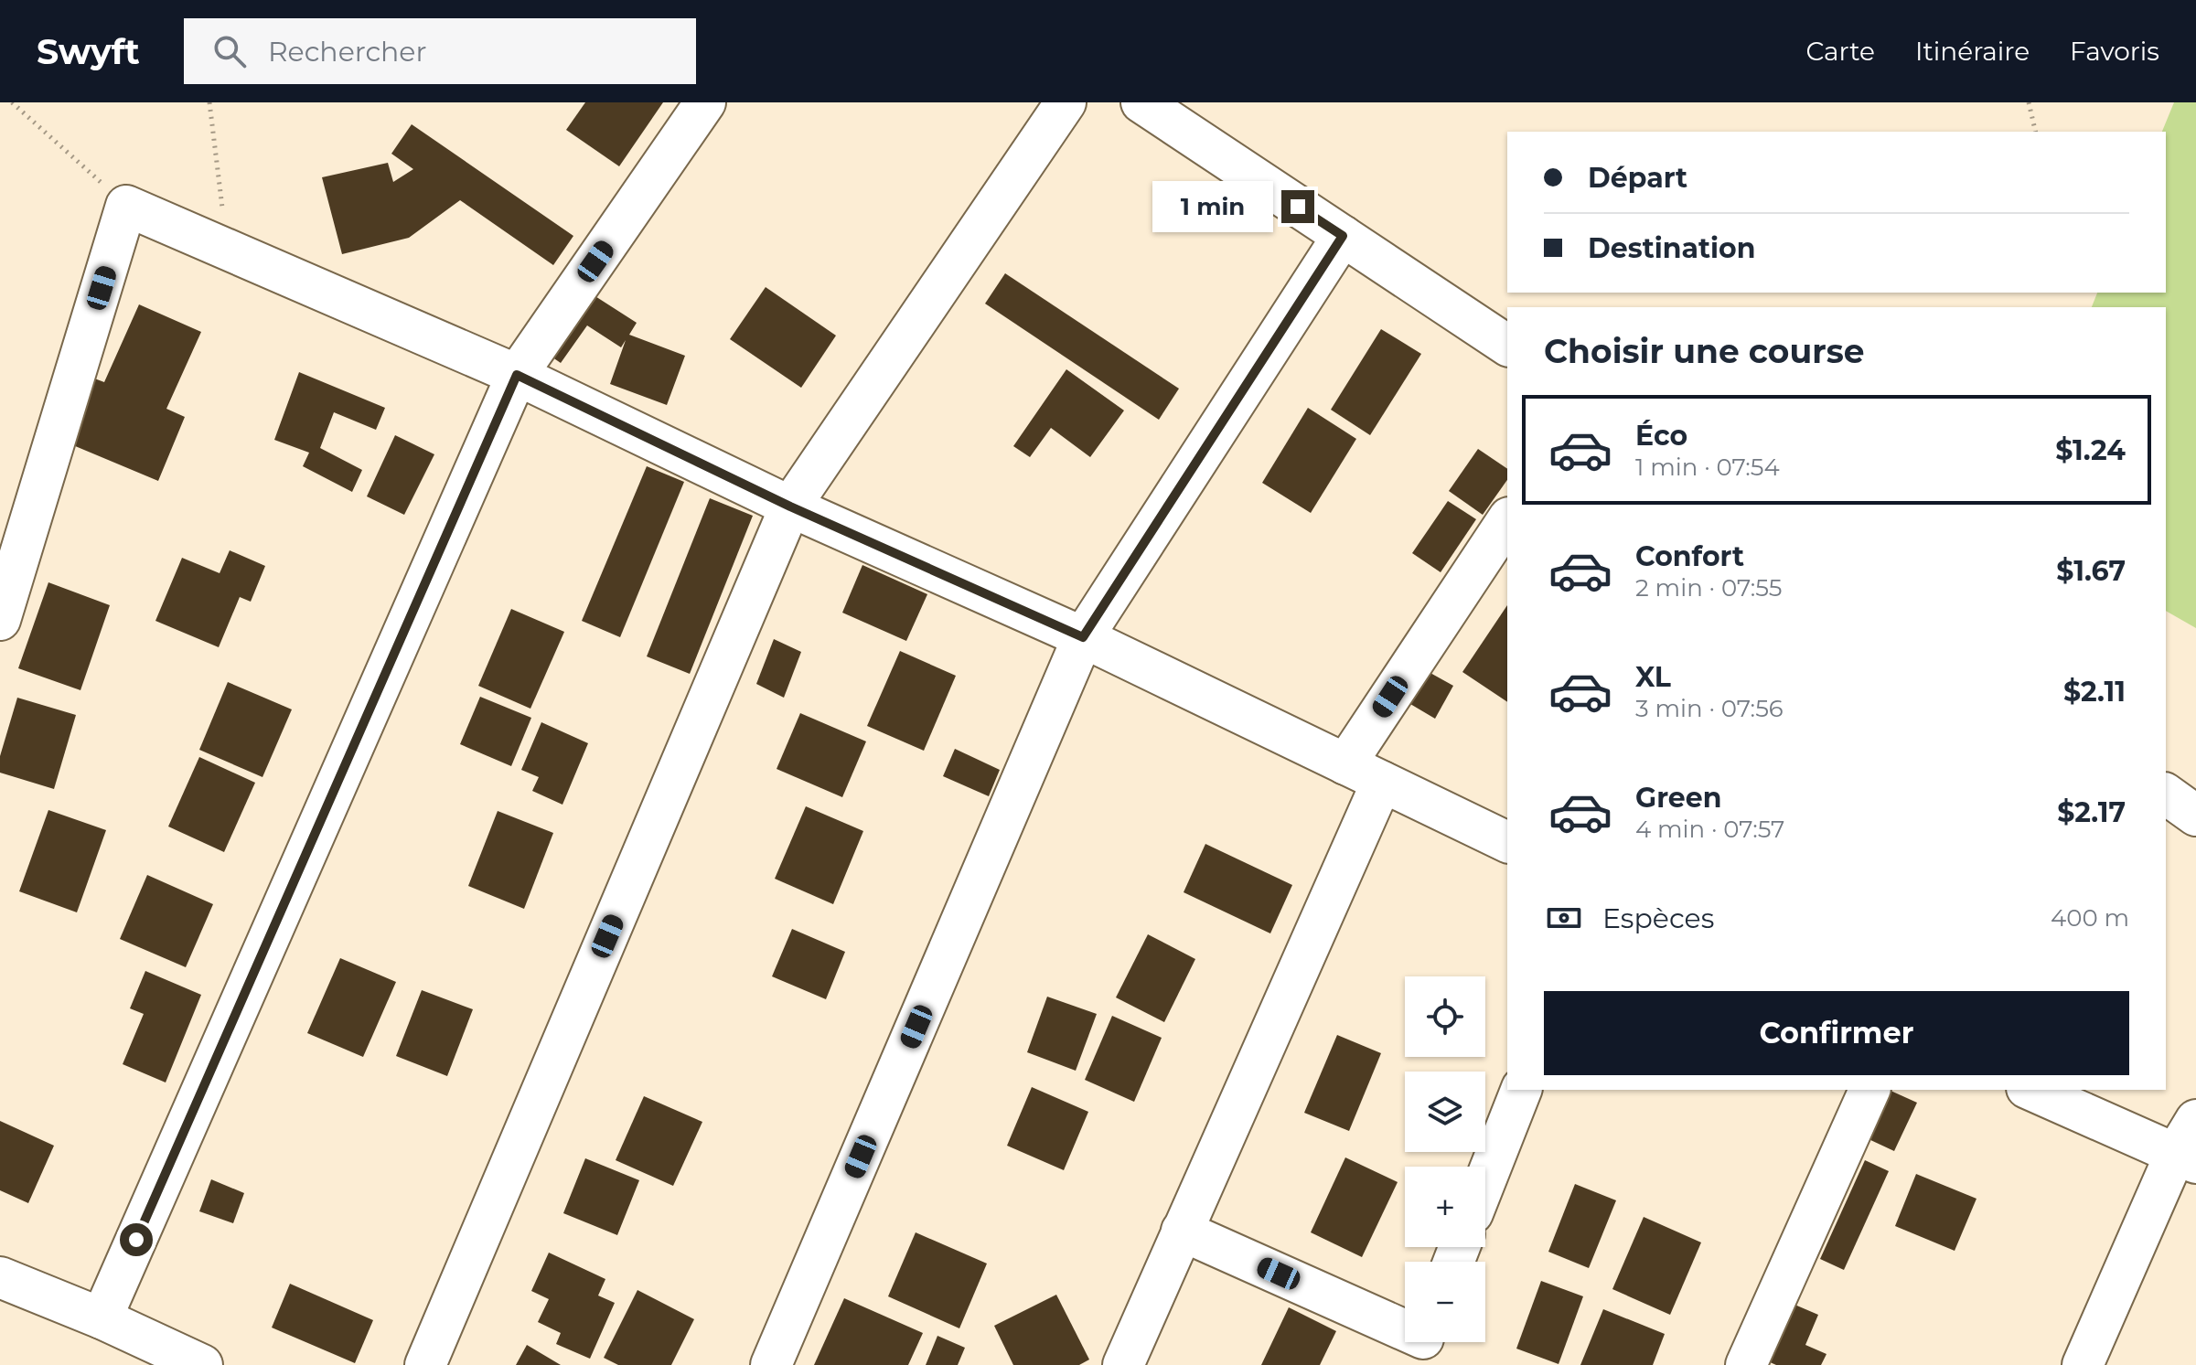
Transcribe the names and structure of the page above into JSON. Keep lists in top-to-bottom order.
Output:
{
  "page": {
    "header": "Swyft",
    "search": "Rechercher",
    "nav": ["Carte", "Itinéraire", "Favoris"],
    "banner": ["Départ", "Destination"],
    "bubble": "1 min",
    "heading": "Choisir une course",
    "list": [
      {
        "name": "Éco",
        "note": "1 min · 07:54",
        "value": "$1.24"
      },
      {
        "name": "Confort",
        "note": "2 min · 07:55",
        "value": "$1.67"
      },
      {
        "name": "XL",
        "note": "3 min · 07:56",
        "value": "$2.11"
      },
      {
        "name": "Green",
        "note": "4 min · 07:57",
        "value": "$2.17"
      }
    ],
    "pay": ["Espèces", "400 m"],
    "map_buttons": ["+", "−"],
    "buttons": "Confirmer"
  }
}
